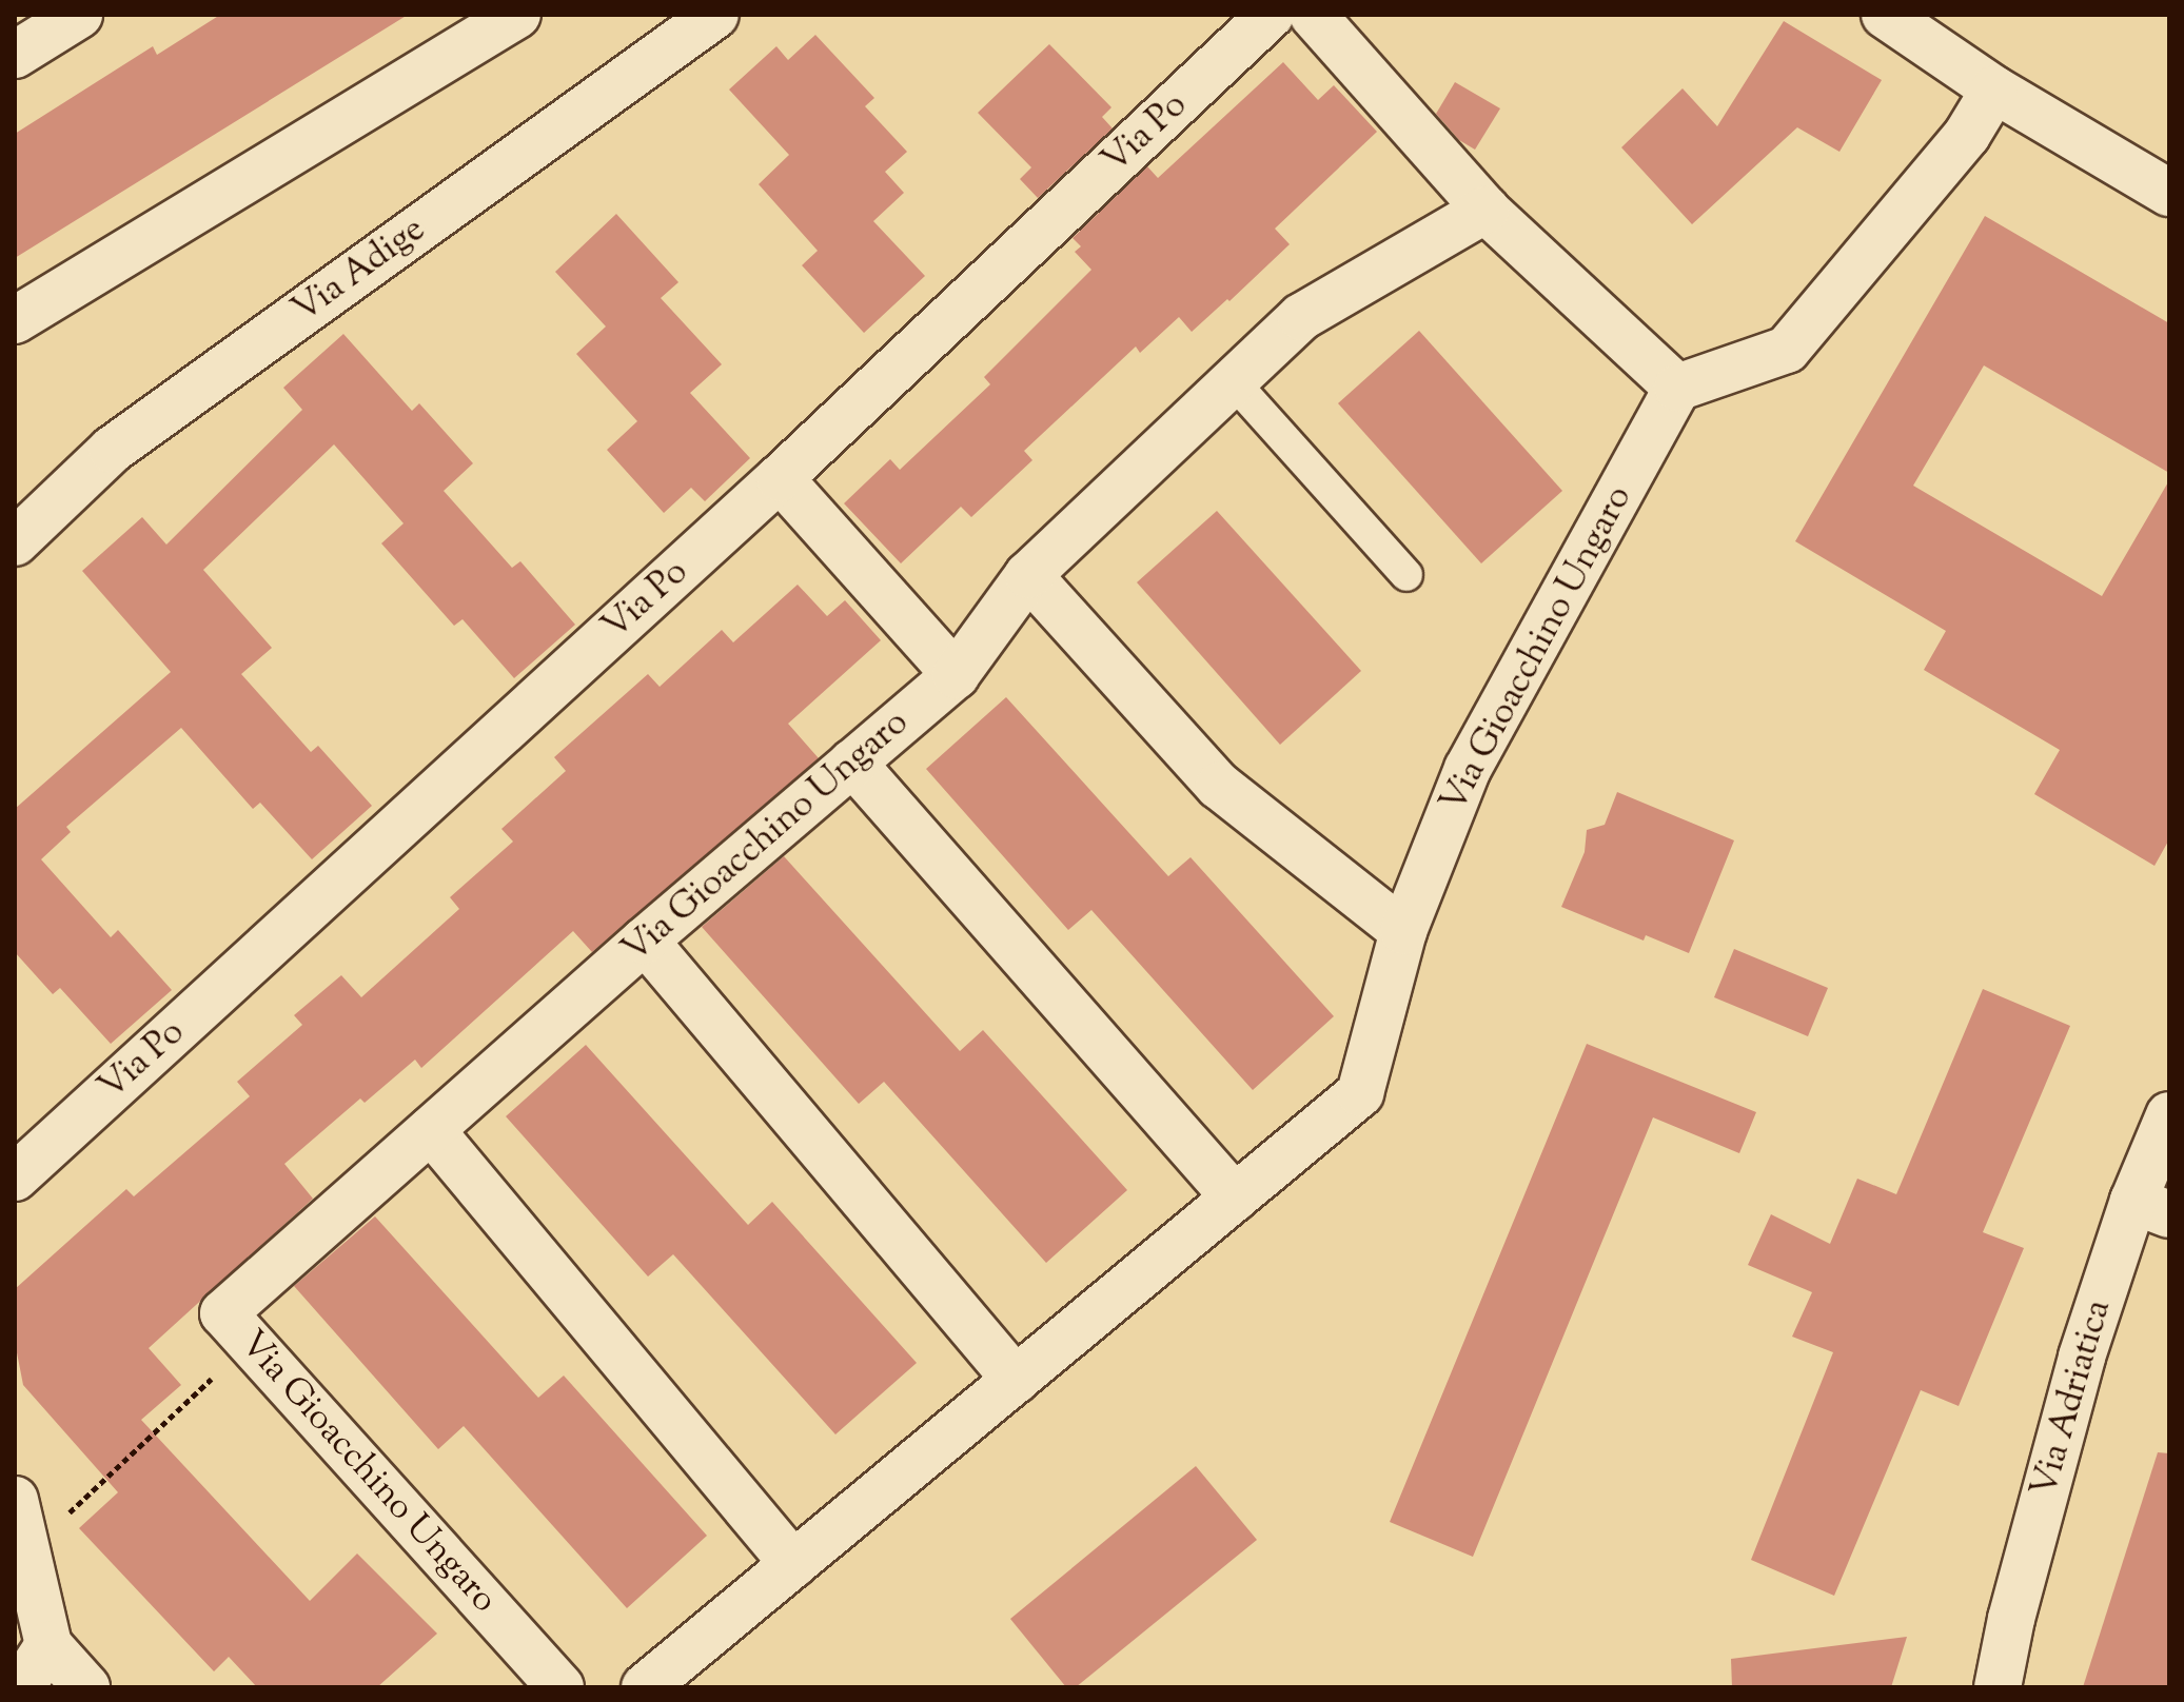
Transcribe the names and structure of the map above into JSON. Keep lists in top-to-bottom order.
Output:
{
  "streets": {
    "street": [
      "Via Po",
      "Via Adige",
      "Via Gioacchino Ungaro",
      "Via Adriatica"
    ]
  }
}
